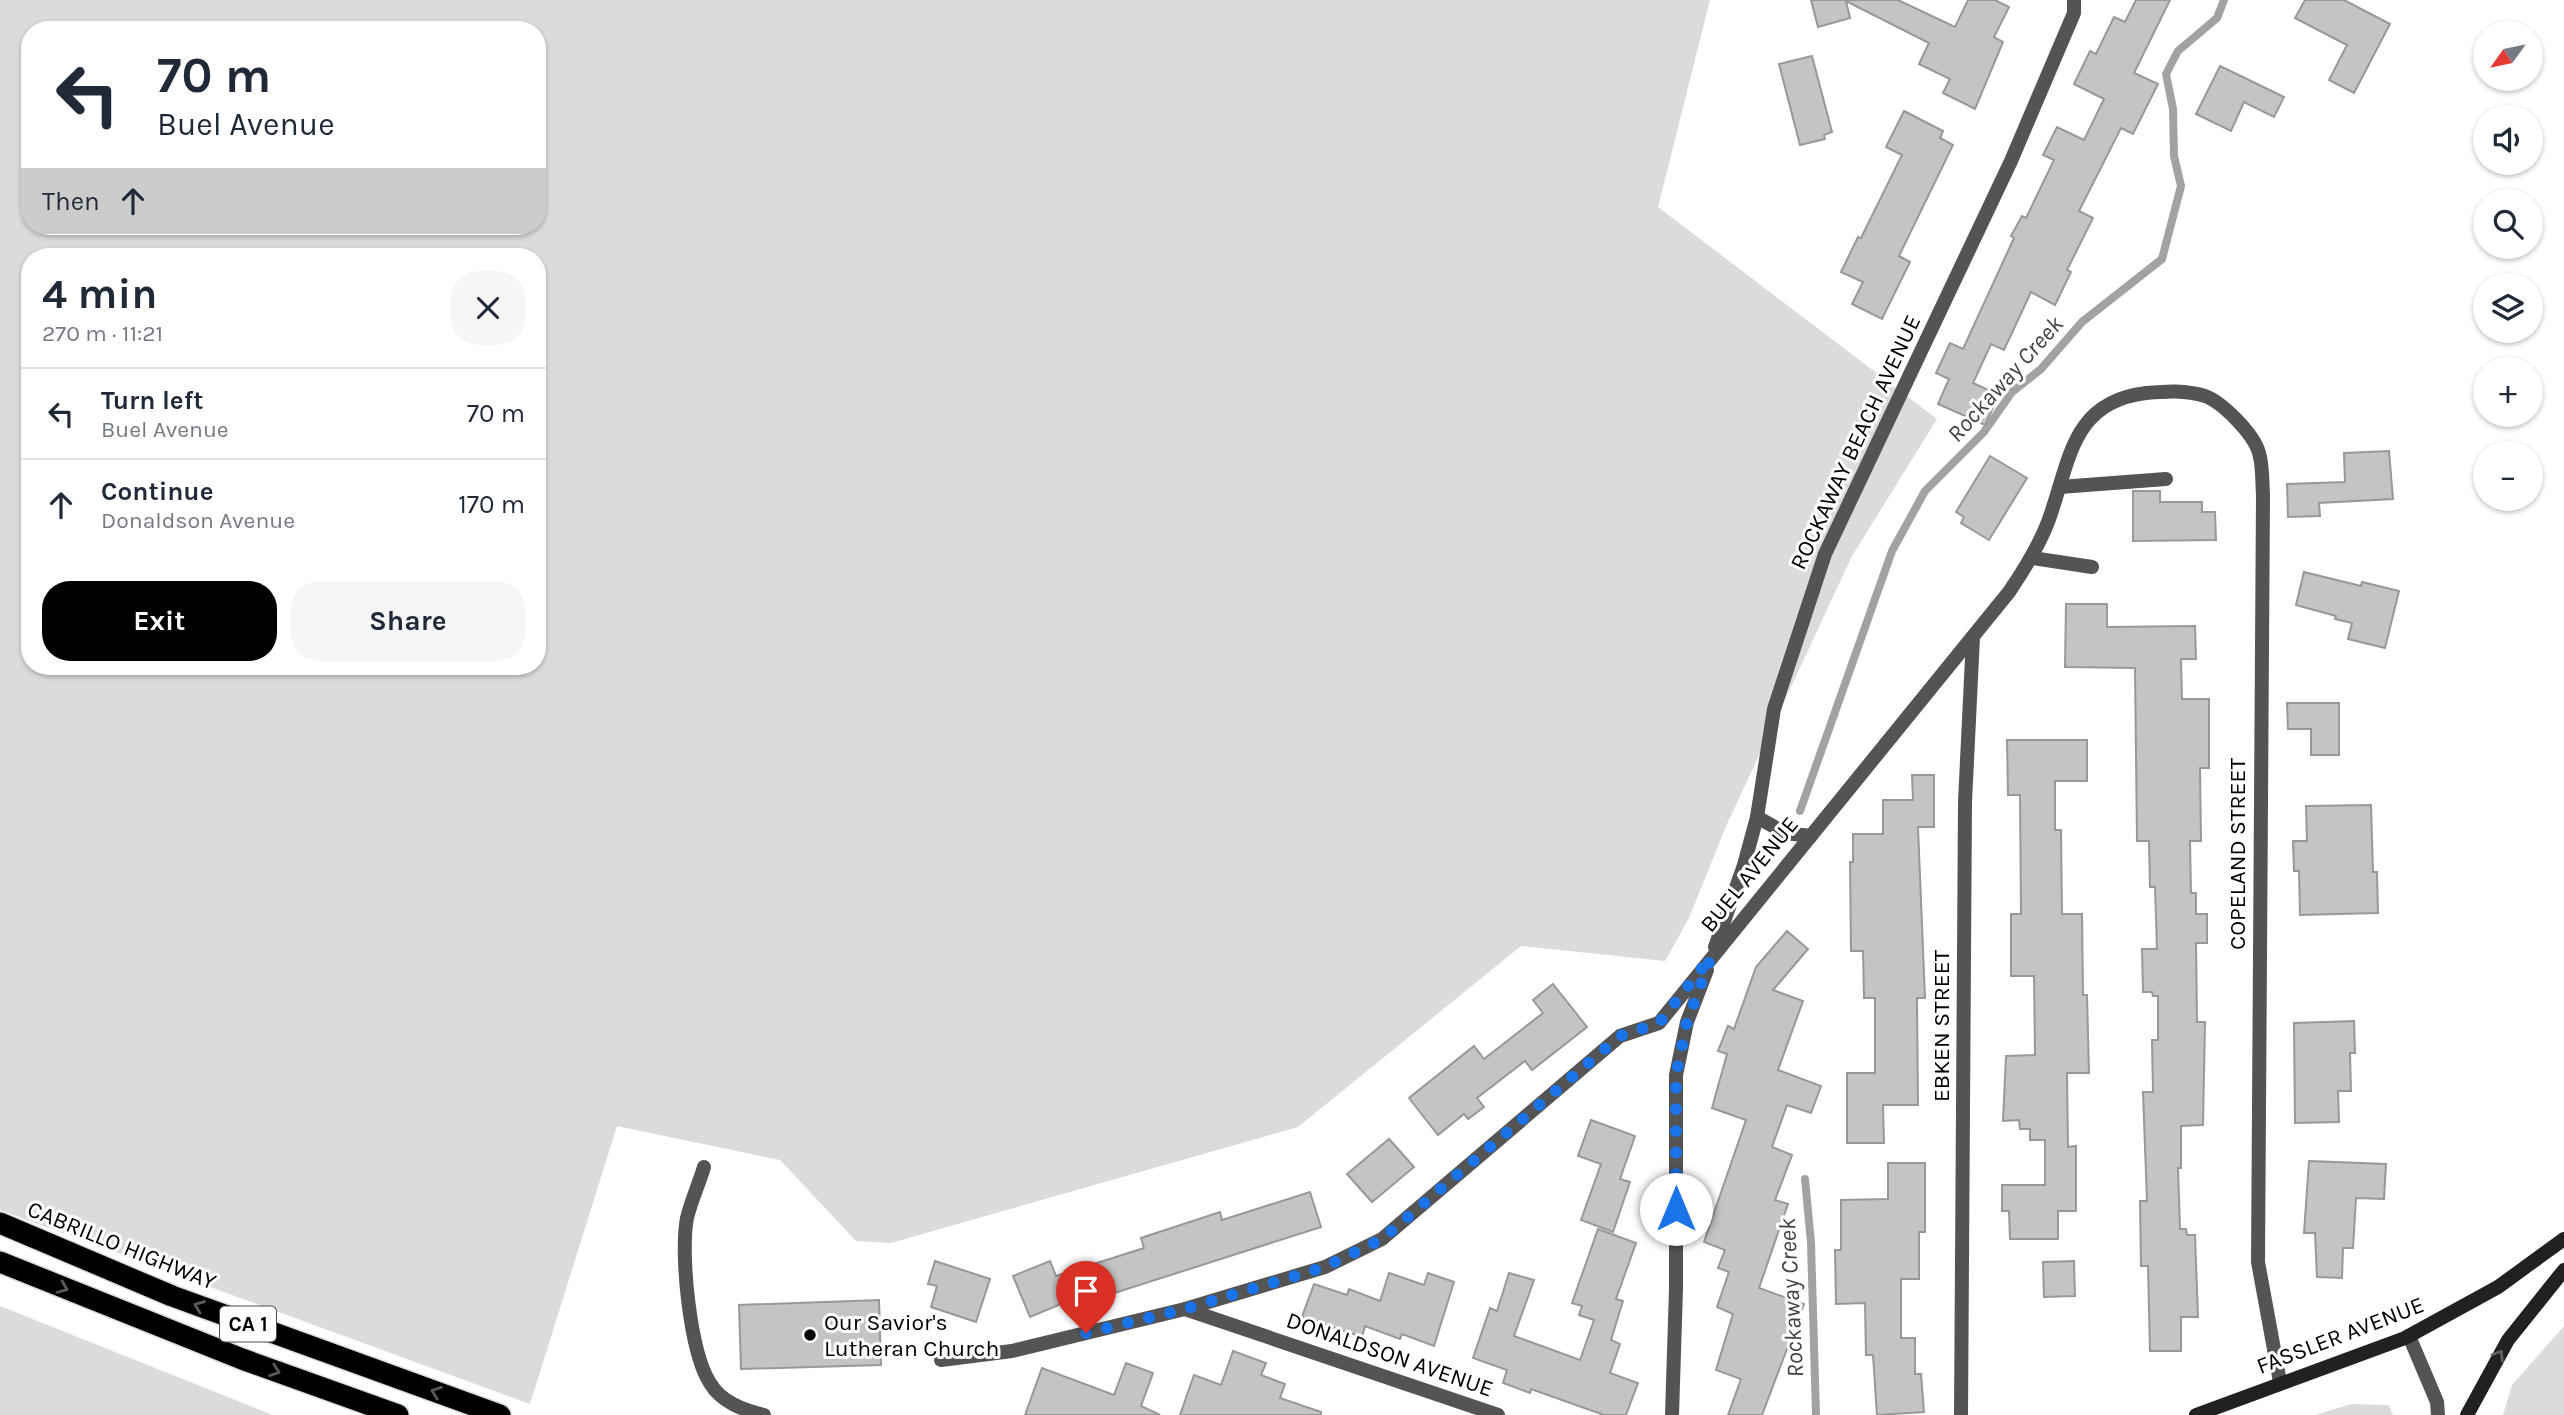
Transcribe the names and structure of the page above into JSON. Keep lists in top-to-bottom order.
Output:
{
  "streets": {
    "highway": ["CABRILLO HIGHWAY", "CA 1"],
    "street": [
      "ROCKAWAY BEACH AVENUE",
      "COPELAND STREET",
      "BUEL AVENUE",
      "EBKEN STREET",
      "FASSLER AVENUE",
      "DONALDSON AVENUE"
    ]
  },
  "crossings": [
    ["ROCKAWAY BEACH AVENUE", "BUEL AVENUE"],
    ["COPELAND STREET", "BUEL AVENUE"],
    ["COPELAND STREET", "FASSLER AVENUE"],
    ["BUEL AVENUE", "EBKEN STREET"],
    ["BUEL AVENUE", "DONALDSON AVENUE"]
  ],
  "water": ["Rockaway Creek"],
  "places": ["Our Savior's Lutheran Church"],
  "north": "bottom left",
  "page": {
    "map_buttons": ["+", "−"],
    "turn": ["70 m", "Buel Avenue"],
    "then": "Then",
    "heading": ["4 min", "270 m · 11:21"],
    "list": [
      {
        "name": "Turn left",
        "note": "Buel Avenue",
        "value": "70 m"
      },
      {
        "name": "Continue",
        "note": "Donaldson Avenue",
        "value": "170 m"
      }
    ],
    "buttons": ["Exit", "Share"]
  }
}
